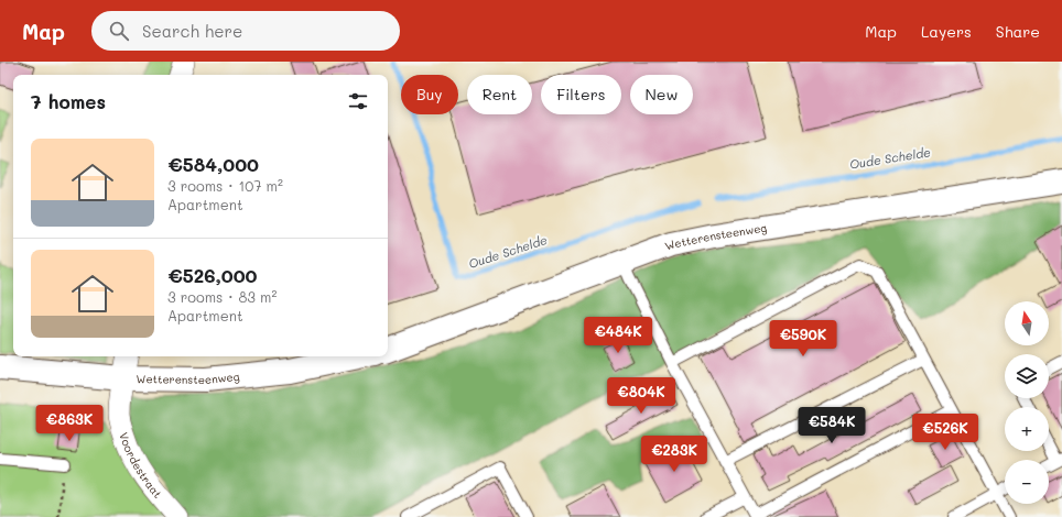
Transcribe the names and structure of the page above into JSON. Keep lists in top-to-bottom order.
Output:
{
  "streets": {
    "street": ["Wetterensteenweg", "Voordestraat"]
  },
  "crossings": [
    ["Wetterensteenweg", "Voordestraat"]
  ],
  "water": ["Oude Schelde"],
  "north": "top",
  "page": {
    "header": "Map",
    "search": "Search here",
    "nav": ["Map", "Layers", "Share"],
    "chip": [
      "Buy",
      "Rent",
      "Filters",
      "New"
    ],
    "heading": "7 homes",
    "list": [
      {
        "name": "€584,000",
        "note": "3 rooms · 107 m² · Apartment"
      },
      {
        "name": "€526,000",
        "note": "3 rooms · 83 m² · Apartment"
      }
    ],
    "map_buttons": ["+", "−"],
    "price": [
      "€484K",
      "€590K",
      "€804K",
      "€863K",
      "€584K",
      "€526K",
      "€283K"
    ]
  }
}
